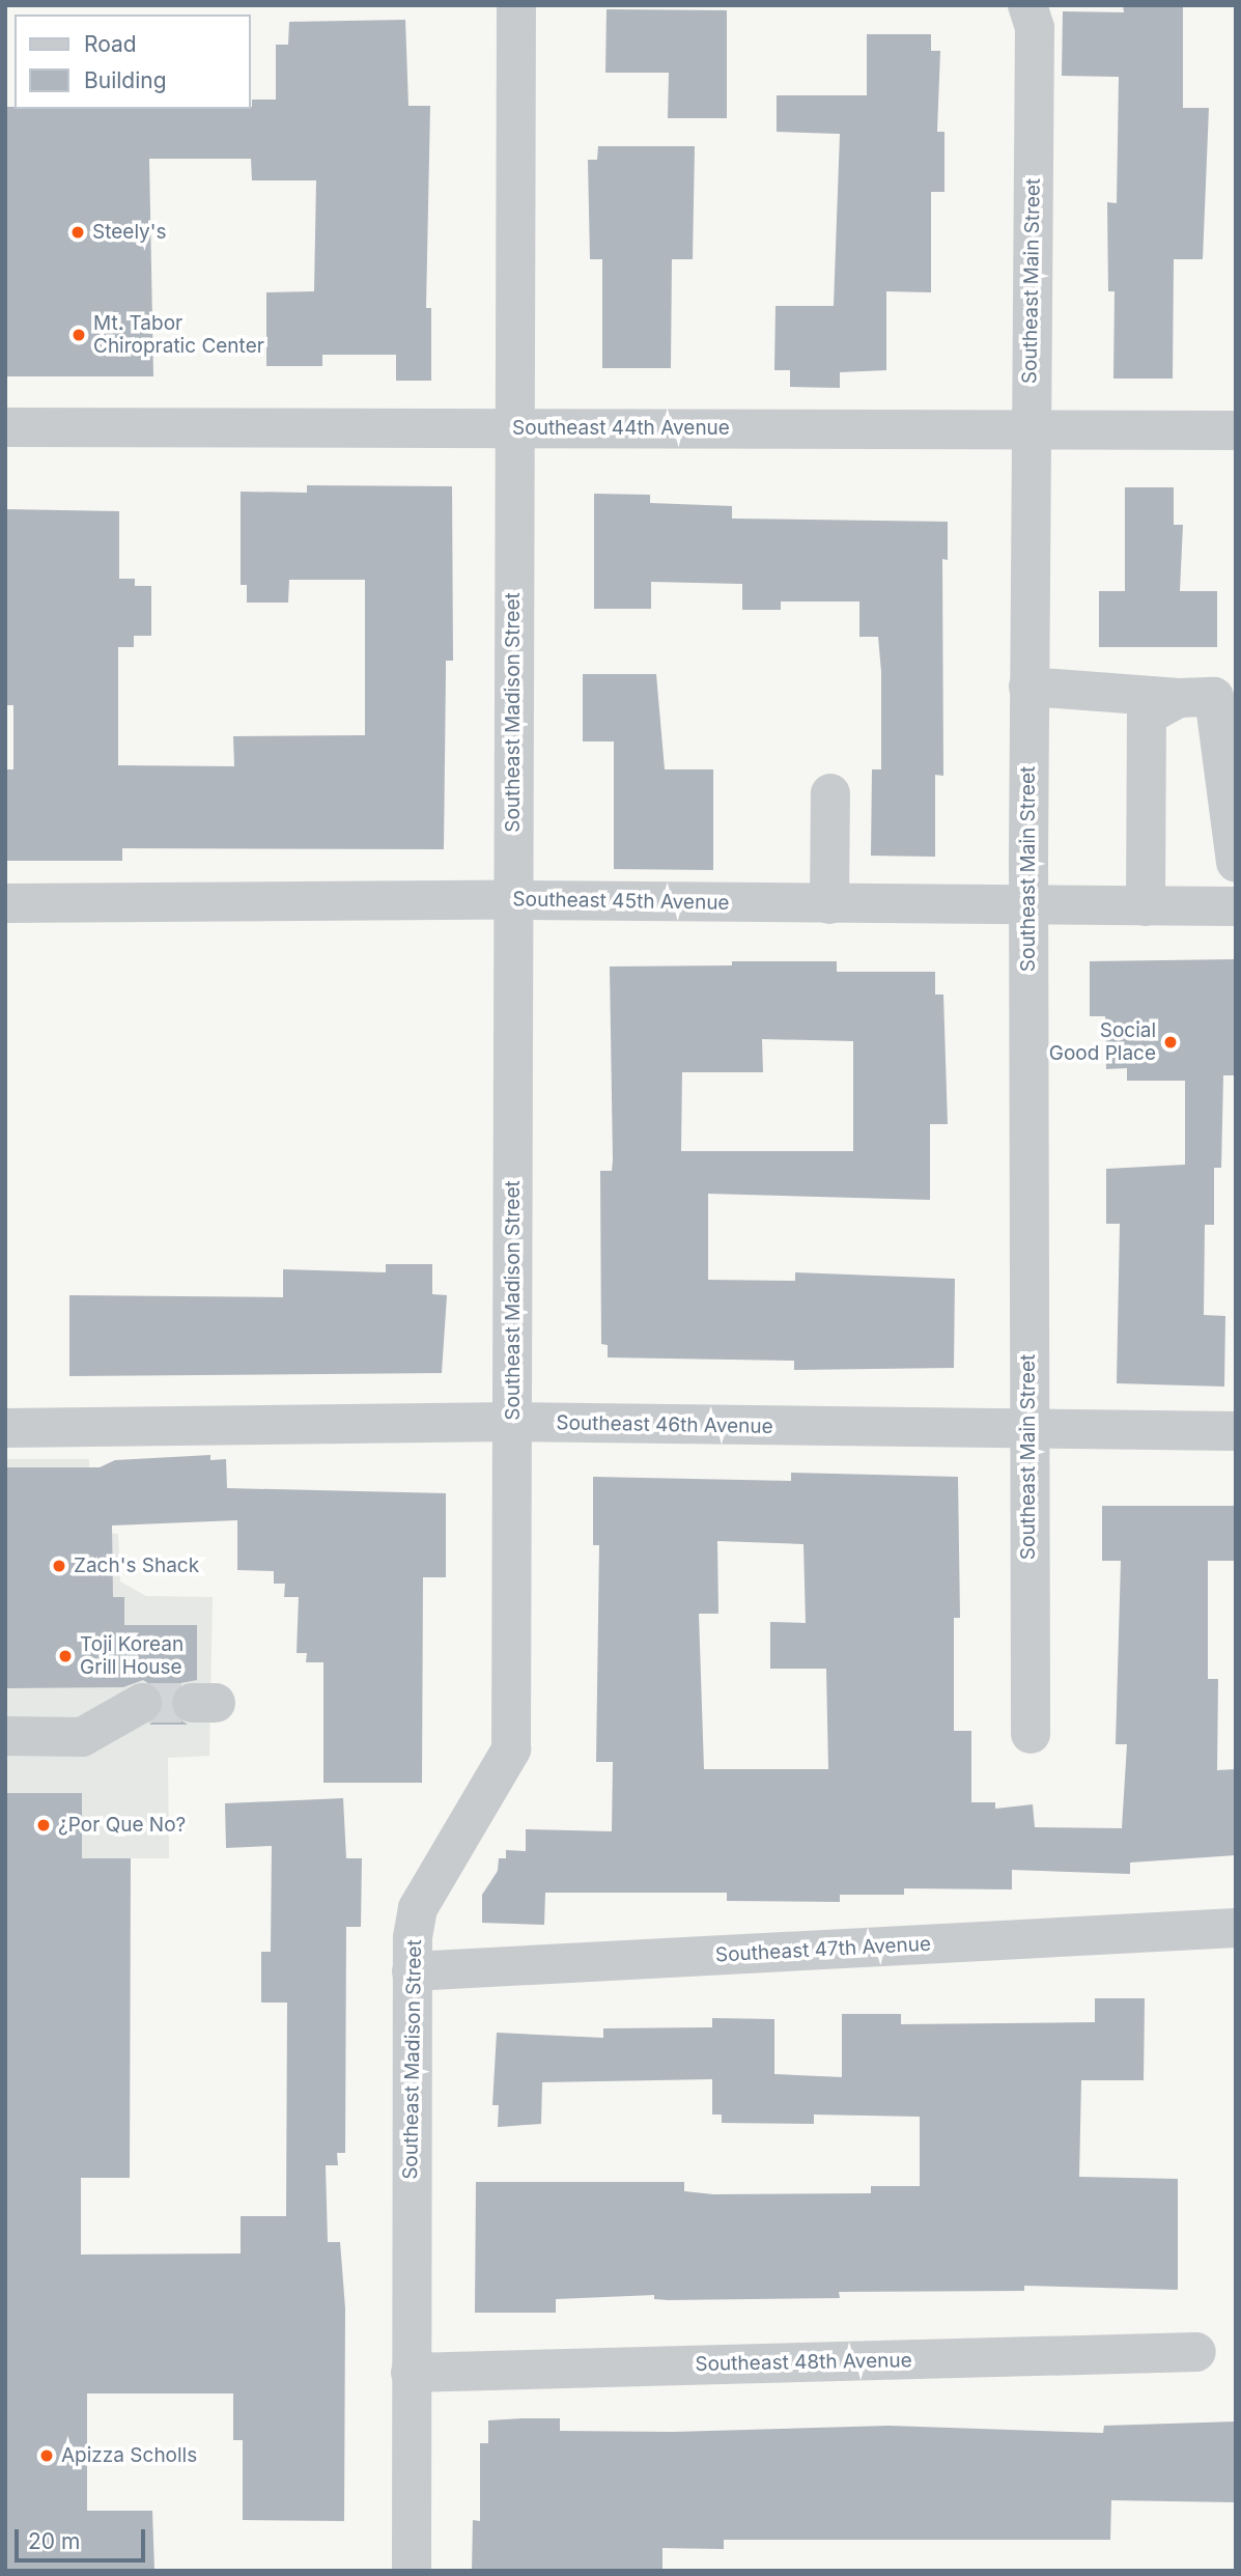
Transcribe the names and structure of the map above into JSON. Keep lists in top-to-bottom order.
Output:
{
  "streets": {
    "street": [
      "Southeast Main Street",
      "Southeast 44th Avenue",
      "Southeast Madison Street",
      "Southeast 45th Avenue",
      "Southeast 46th Avenue",
      "Southeast 47th Avenue",
      "Southeast 48th Avenue"
    ]
  },
  "crossings": [
    ["Southeast Main Street", "Southeast 44th Avenue"],
    ["Southeast Main Street", "Southeast 45th Avenue"],
    ["Southeast Main Street", "Southeast 46th Avenue"],
    ["Southeast 44th Avenue", "Southeast Madison Street"],
    ["Southeast Madison Street", "Southeast 45th Avenue"],
    ["Southeast Madison Street", "Southeast 46th Avenue"],
    ["Southeast Madison Street", "Southeast 47th Avenue"],
    ["Southeast Madison Street", "Southeast 48th Avenue"]
  ],
  "places": [
    "Steely's",
    "Mt. Tabor Chiropratic Center",
    "Social Good Place",
    "Zach's Shack",
    "Toji Korean Grill House",
    "¿Por Que No?",
    "Apizza Scholls"
  ],
  "legend": ["Road", "Building"],
  "scale_bar": "20 m"
}
